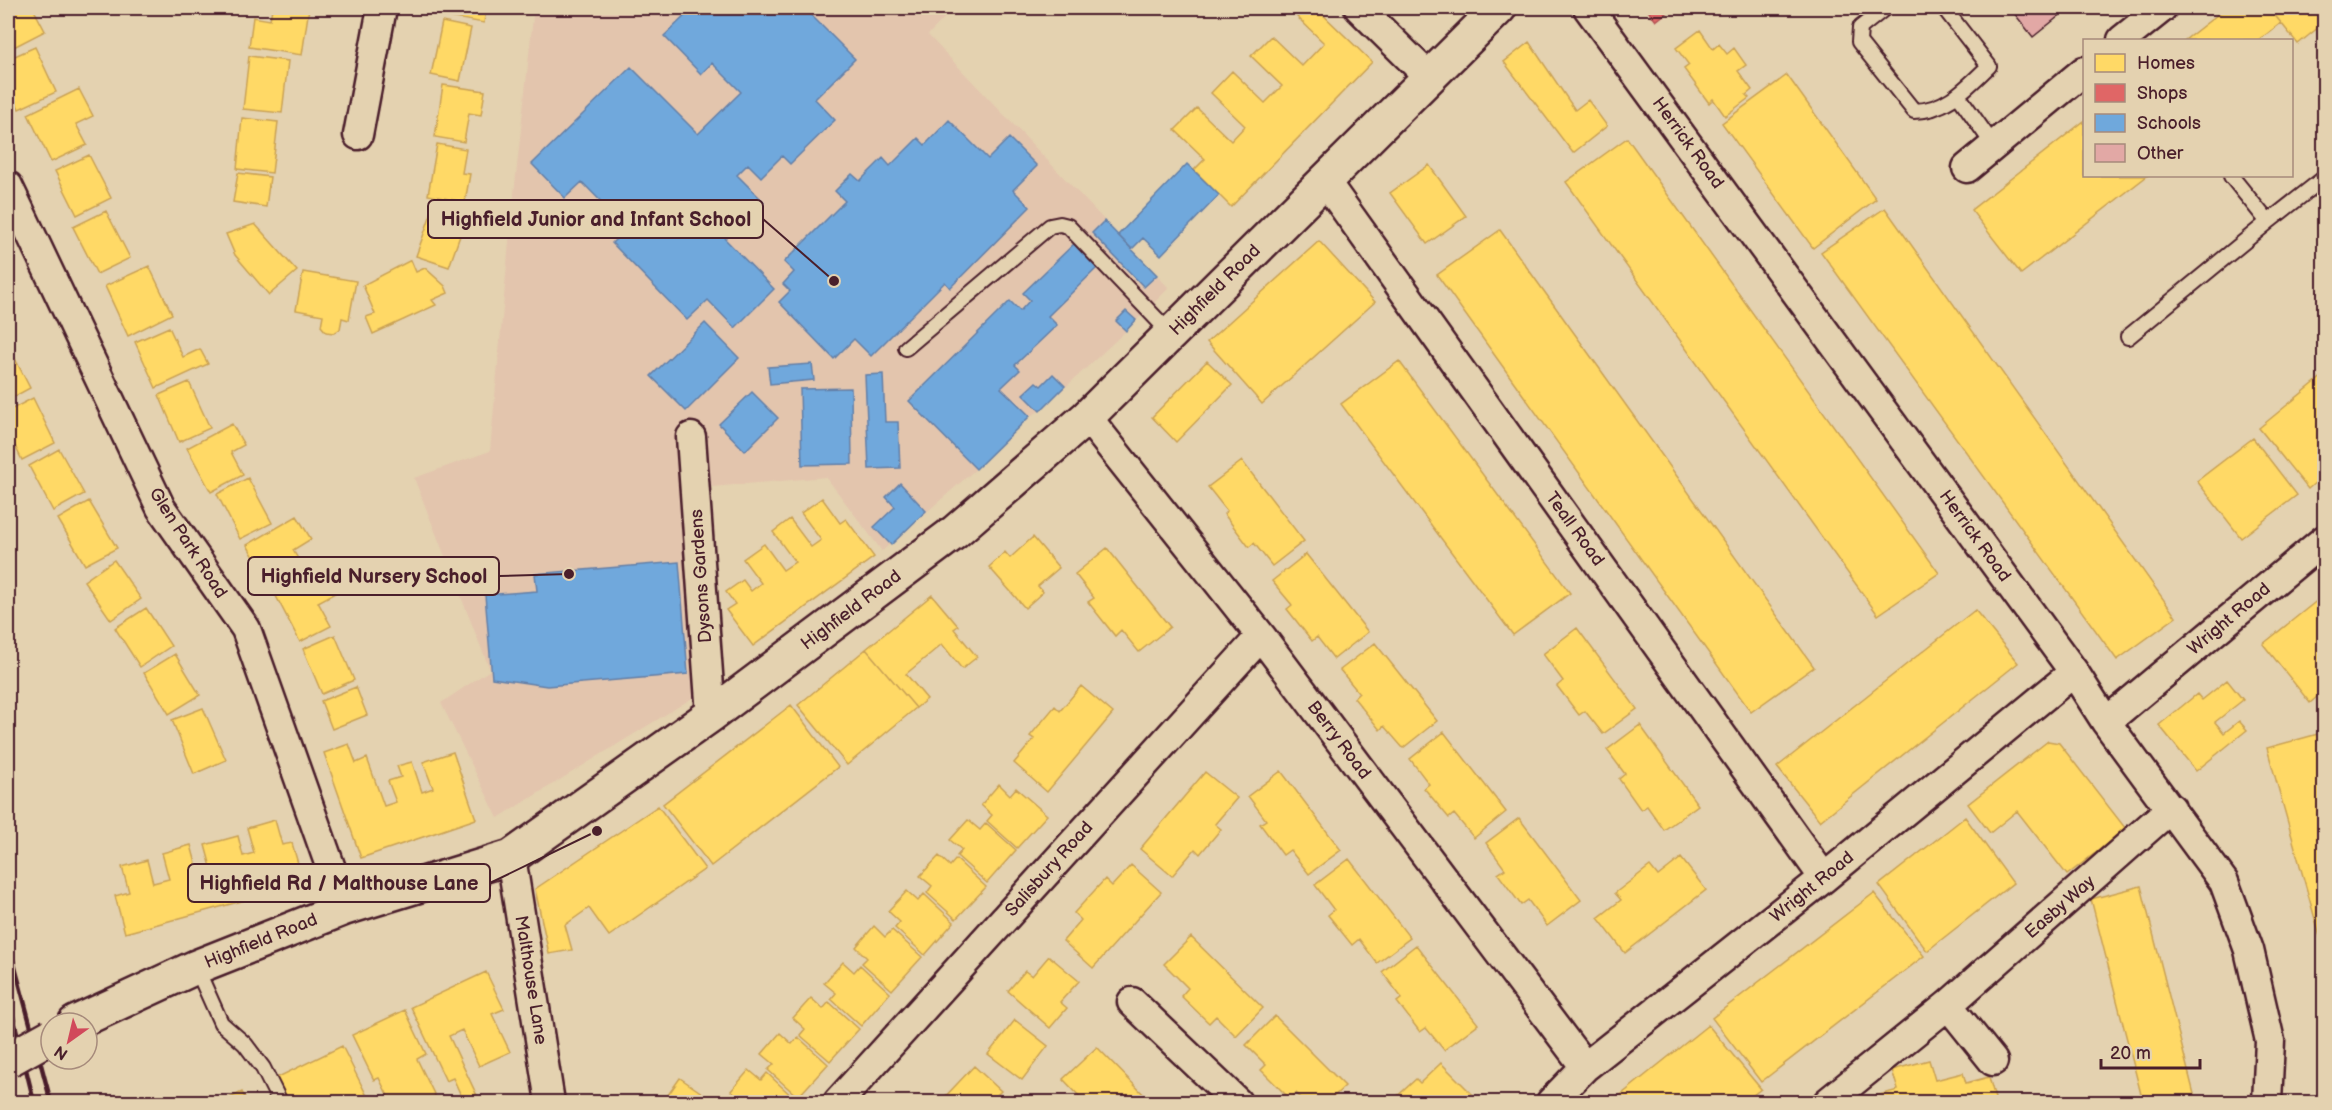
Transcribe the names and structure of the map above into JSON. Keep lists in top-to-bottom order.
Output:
{
  "streets": {
    "main road": ["Highfield Road"],
    "street": [
      "Herrick Road",
      "Teall Road",
      "Glen Park Road",
      "Dysons Gardens",
      "Wright Road",
      "Berry Road",
      "Salisbury Road",
      "Easby Way",
      "Malthouse Lane"
    ]
  },
  "crossings": [
    ["Herrick Road", "Wright Road"],
    ["Herrick Road", "Easby Way"],
    ["Highfield Road", "Teall Road"],
    ["Highfield Road", "Glen Park Road"],
    ["Highfield Road", "Dysons Gardens"],
    ["Highfield Road", "Berry Road"],
    ["Highfield Road", "Malthouse Lane"],
    ["Teall Road", "Wright Road"],
    ["Wright Road", "Berry Road"],
    ["Berry Road", "Salisbury Road"]
  ],
  "places": ["Highfield Junior and Infant School", "Highfield Nursery School", "Highfield Rd / Malthouse Lane"],
  "legend": [
    "Homes",
    "Shops",
    "Schools",
    "Other"
  ],
  "scale_bar": "20 m",
  "north": "bottom left"
}
